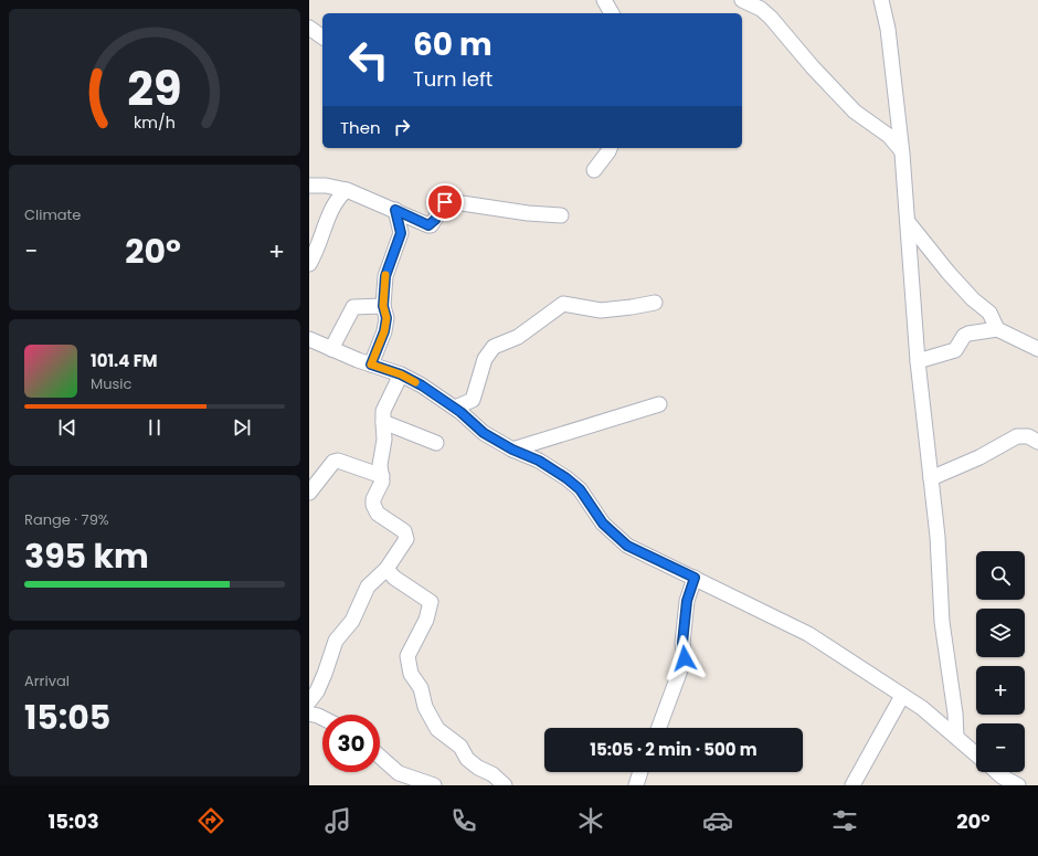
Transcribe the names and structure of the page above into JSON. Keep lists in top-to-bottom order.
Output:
{
  "page": {
    "turn": ["60 m", "Turn left"],
    "then": "Then",
    "tile": [
      "Climate",
      ["Range · 79%", "395 km"],
      ["Arrival", "15:05"]
    ],
    "heat": ["−", "20°", "+"],
    "song": ["101.4 FM", "Music"],
    "map_buttons": ["+", "−"],
    "limit": "30",
    "trip": "15:05 · 2 min · 500 m",
    "tabs": ["15:03", "20°"],
    "gauge": ["29", "km/h"]
  }
}
